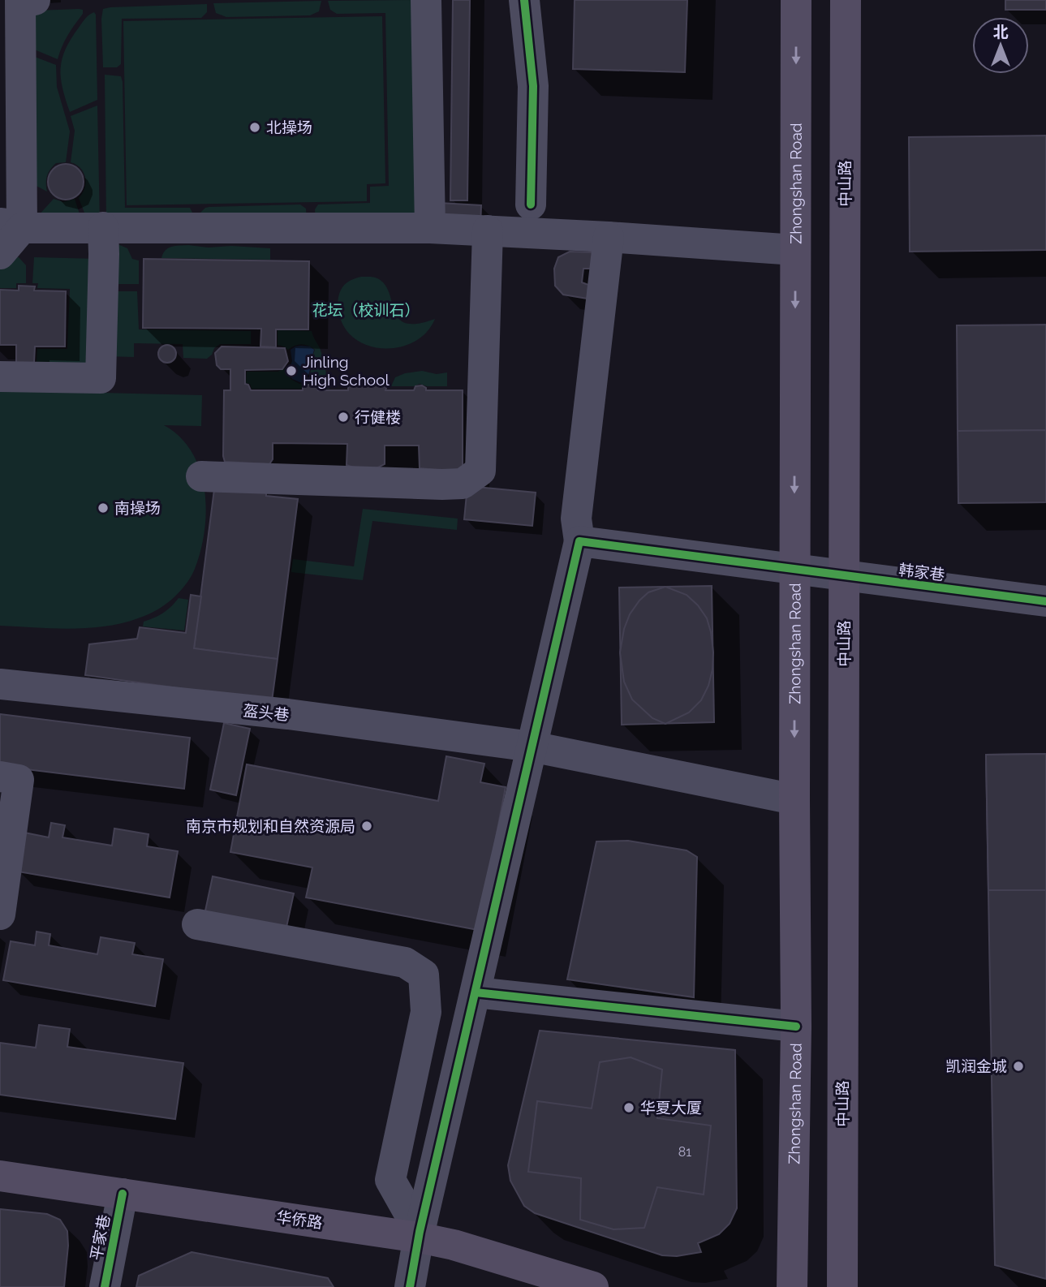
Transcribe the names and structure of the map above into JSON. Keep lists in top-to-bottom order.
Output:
{
  "streets": {
    "main road": ["Zhongshan Road", "中山路", "华侨路"],
    "street": ["韩家巷", "盔头巷", "平家巷"]
  },
  "crossings": [
    ["Zhongshan Road", "韩家巷"],
    ["Zhongshan Road", "盔头巷"],
    ["华侨路", "平家巷"]
  ],
  "one_way": ["Zhongshan Road"],
  "parks": ["花坛（校训石）"],
  "places": [
    "北操场",
    "Jinling High School",
    "行健楼",
    "南操场",
    "南京市规划和自然资源局",
    "凯润金城",
    "华夏大厦"
  ],
  "house_numbers": ["81"],
  "north": "top"
}
